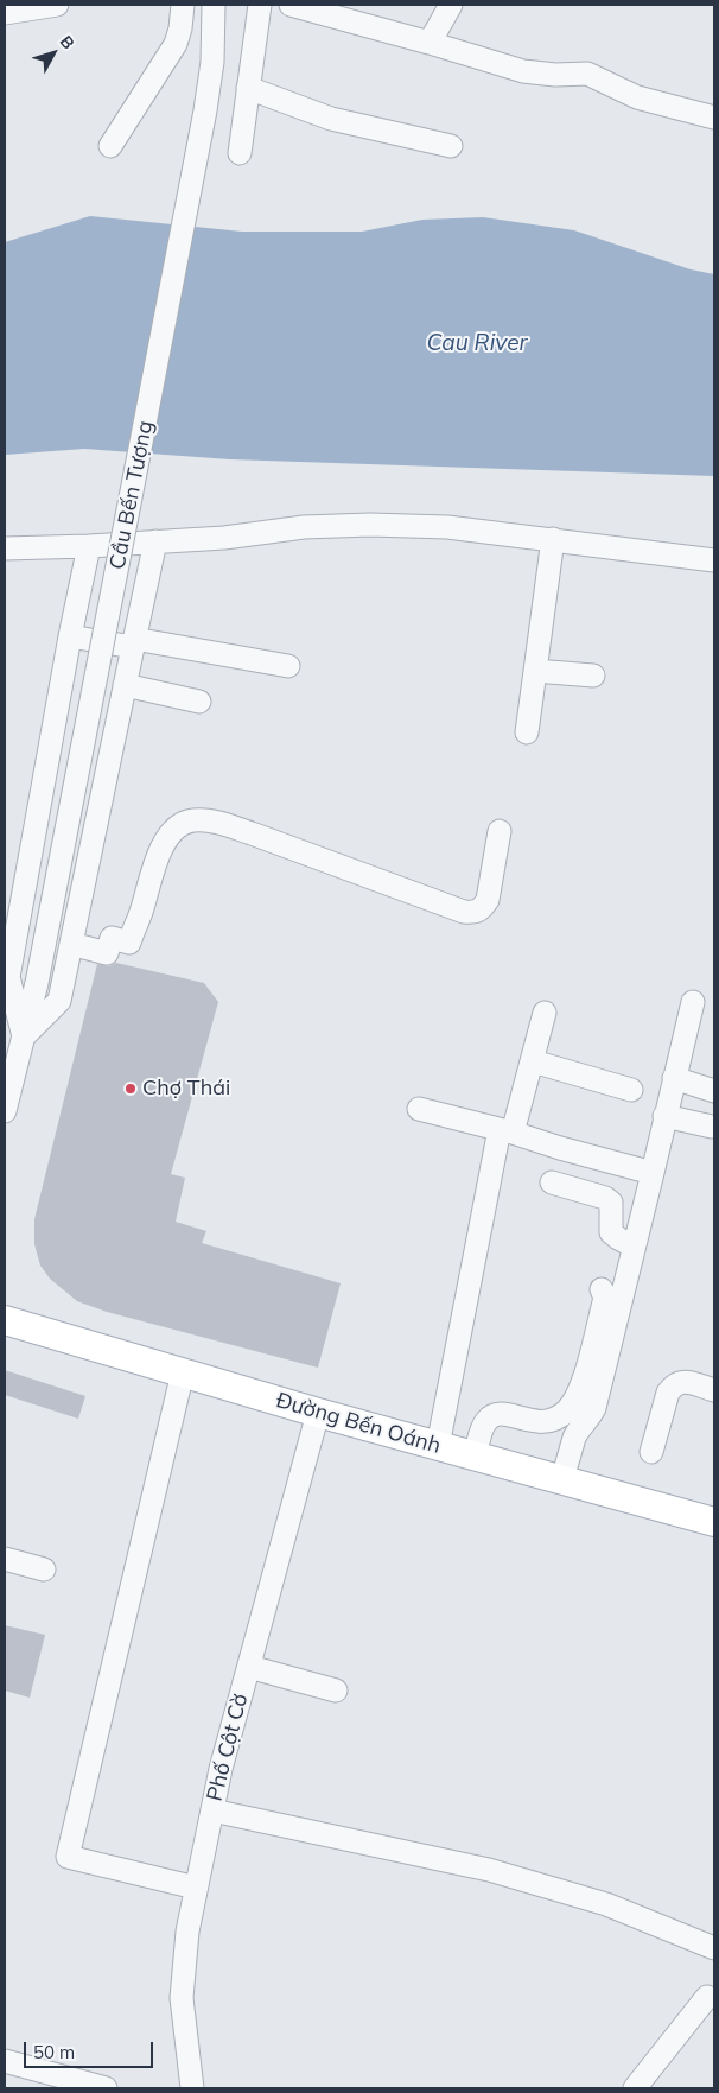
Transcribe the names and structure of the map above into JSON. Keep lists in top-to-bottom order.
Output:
{
  "streets": {
    "main road": ["Đường Bến Oánh"],
    "street": ["Cầu Bến Tượng", "Phố Cột Cờ"]
  },
  "crossings": [
    ["Đường Bến Oánh", "Phố Cột Cờ"]
  ],
  "water": ["Cau River"],
  "places": ["Chợ Thái"],
  "scale_bar": "50 m",
  "north": "top right"
}
